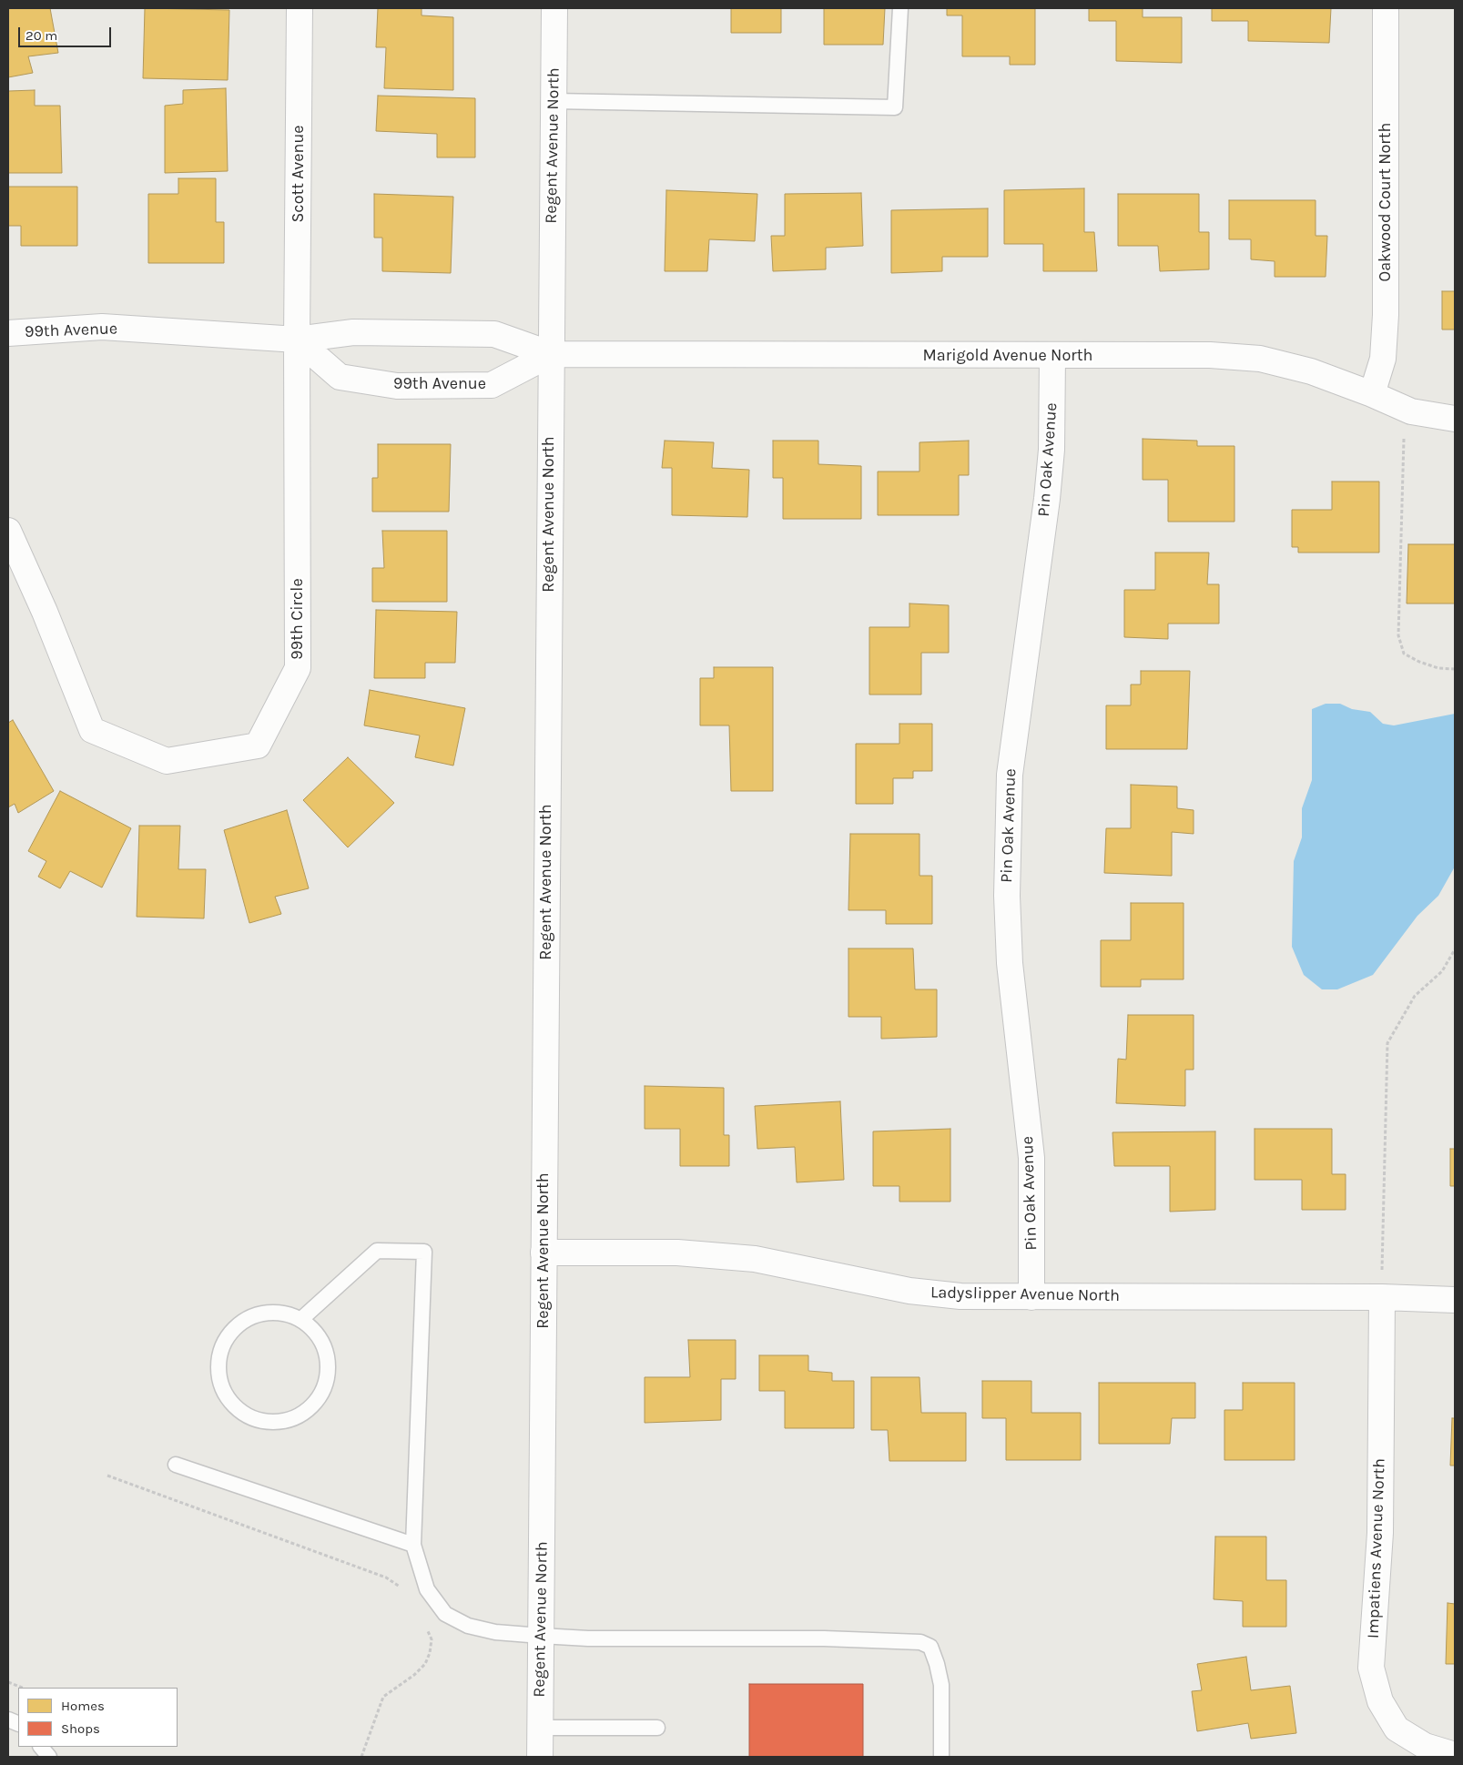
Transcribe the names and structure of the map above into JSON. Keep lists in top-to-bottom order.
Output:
{
  "streets": {
    "street": [
      "Regent Avenue North",
      "Scott Avenue",
      "Oakwood Court North",
      "99th Avenue",
      "Marigold Avenue North",
      "Pin Oak Avenue",
      "99th Circle",
      "Ladyslipper Avenue North",
      "Impatiens Avenue North"
    ]
  },
  "crossings": [
    ["Regent Avenue North", "99th Avenue"],
    ["Regent Avenue North", "Marigold Avenue North"],
    ["Regent Avenue North", "Ladyslipper Avenue North"],
    ["Scott Avenue", "99th Avenue"],
    ["Scott Avenue", "99th Circle"],
    ["Oakwood Court North", "Marigold Avenue North"],
    ["99th Avenue", "Marigold Avenue North"],
    ["99th Avenue", "99th Circle"],
    ["Marigold Avenue North", "Pin Oak Avenue"],
    ["Pin Oak Avenue", "Ladyslipper Avenue North"],
    ["Ladyslipper Avenue North", "Impatiens Avenue North"]
  ],
  "legend": ["Homes", "Shops"],
  "scale_bar": "20 m"
}
